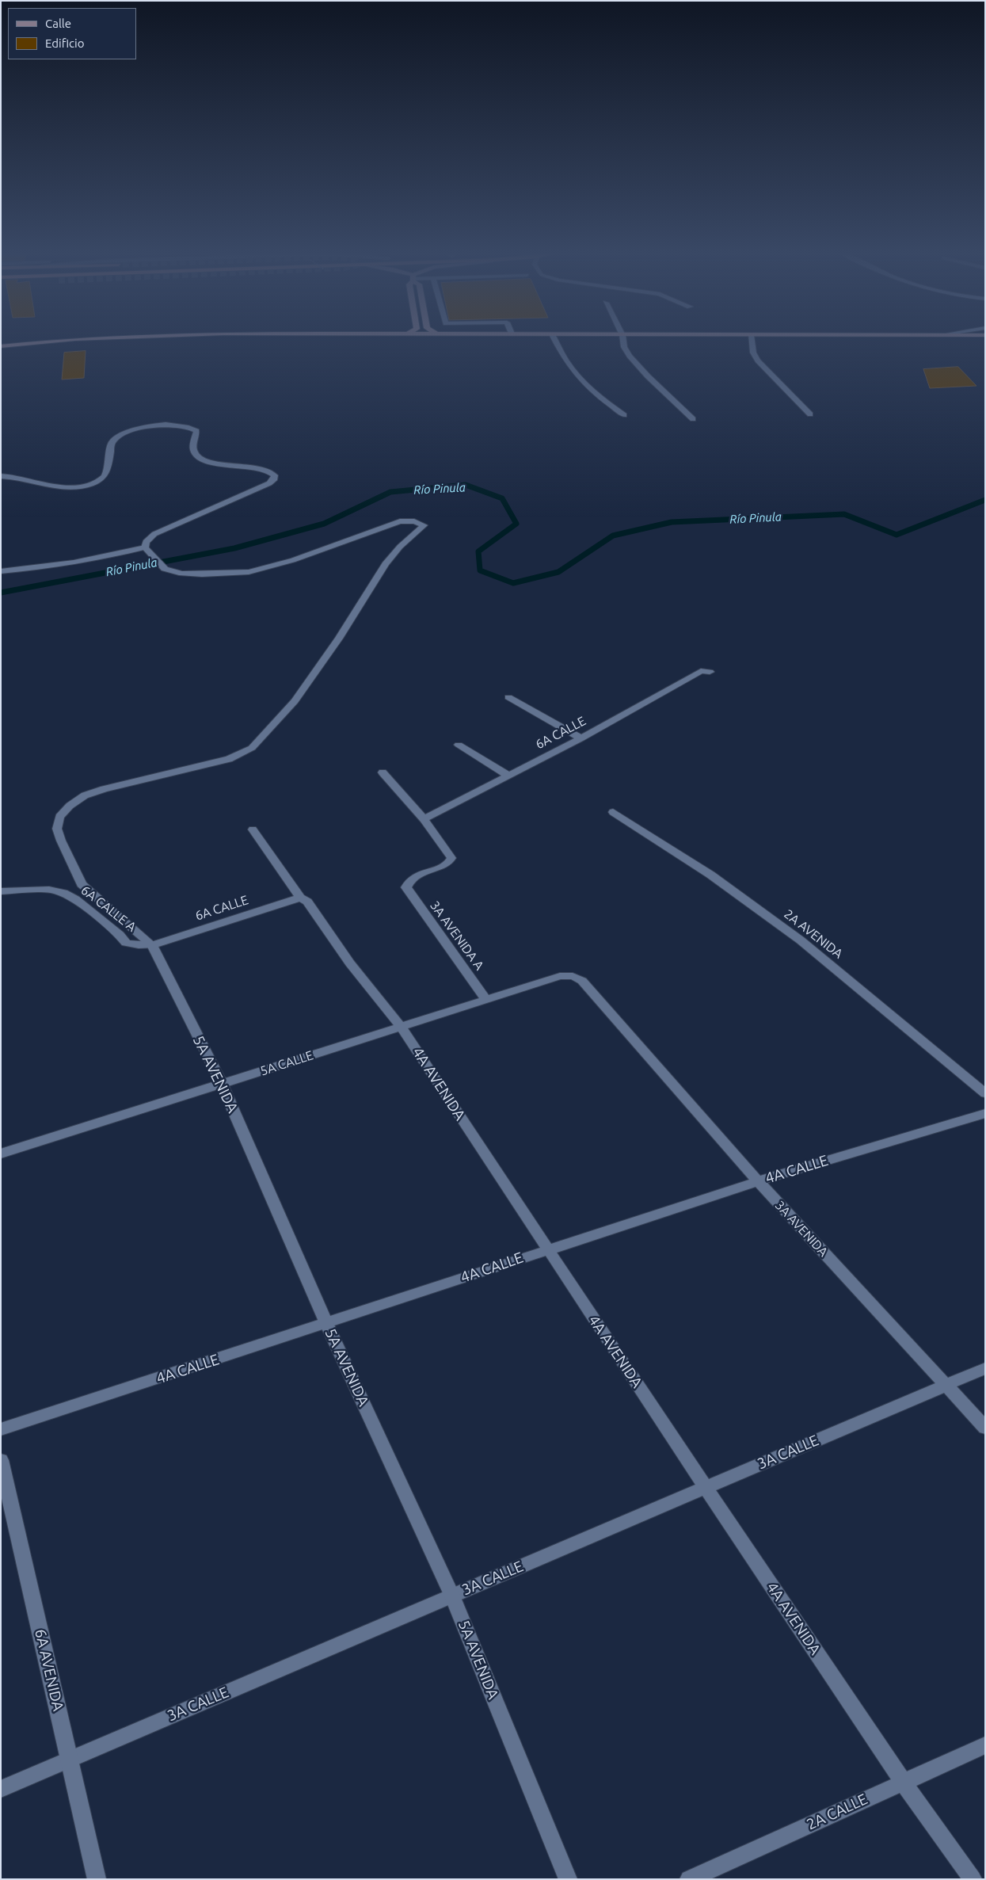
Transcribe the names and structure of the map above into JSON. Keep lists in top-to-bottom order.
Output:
{
  "streets": {
    "street": [
      "6A CALLE",
      "6A CALLE A",
      "2A AVENIDA",
      "3A AVENIDA A",
      "5A CALLE",
      "5A AVENIDA",
      "4A AVENIDA",
      "4A CALLE",
      "3A AVENIDA",
      "3A CALLE",
      "6A AVENIDA",
      "2A CALLE"
    ]
  },
  "crossings": [
    ["6A CALLE", "6A CALLE A"],
    ["6A CALLE", "3A AVENIDA A"],
    ["6A CALLE", "5A AVENIDA"],
    ["6A CALLE", "4A AVENIDA"],
    ["6A CALLE A", "5A AVENIDA"],
    ["3A AVENIDA A", "5A CALLE"],
    ["5A CALLE", "5A AVENIDA"],
    ["5A CALLE", "4A AVENIDA"],
    ["5A CALLE", "3A AVENIDA"],
    ["5A AVENIDA", "4A CALLE"],
    ["5A AVENIDA", "3A CALLE"],
    ["4A AVENIDA", "4A CALLE"],
    ["4A AVENIDA", "3A CALLE"],
    ["4A AVENIDA", "2A CALLE"],
    ["4A CALLE", "3A AVENIDA"],
    ["3A AVENIDA", "3A CALLE"],
    ["3A CALLE", "6A AVENIDA"]
  ],
  "water": ["Río Pinula"],
  "legend": ["Calle", "Edificio"]
}
